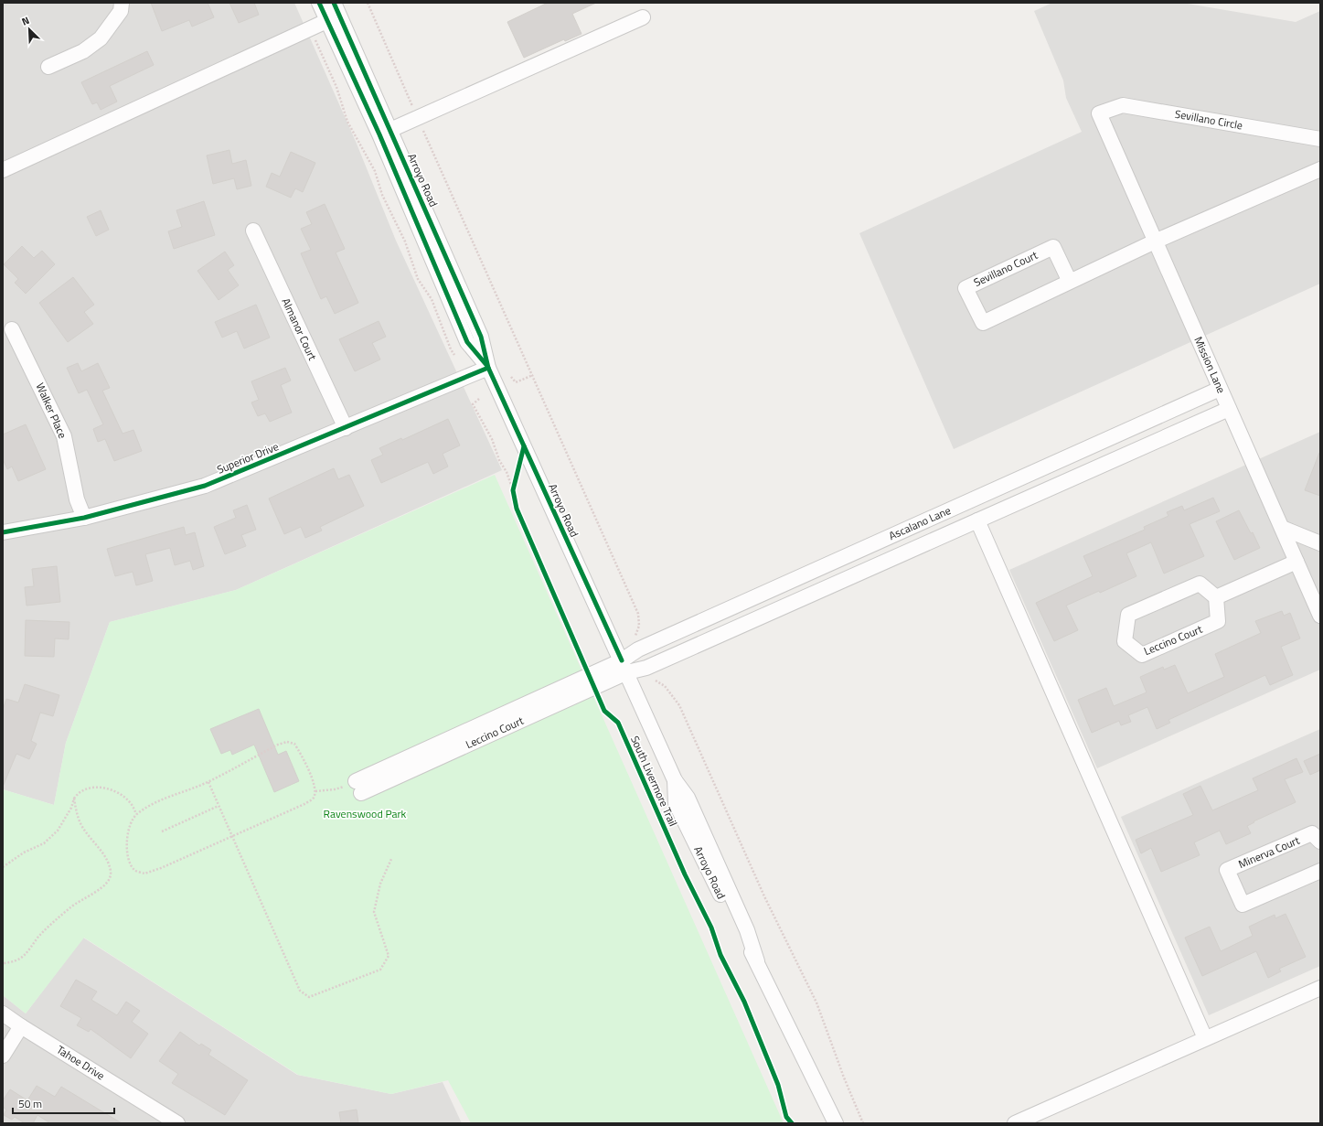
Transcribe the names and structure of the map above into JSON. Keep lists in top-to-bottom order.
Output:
{
  "streets": {
    "street": [
      "Sevillano Circle",
      "Arroyo Road",
      "Sevillano Court",
      "Almanor Court",
      "Mission Lane",
      "Walker Place",
      "Superior Drive",
      "Ascalano Lane",
      "Leccino Court",
      "Minerva Court",
      "Tahoe Drive"
    ],
    "cycle path": ["South Livermore Trail"]
  },
  "crossings": [
    ["Sevillano Circle", "Mission Lane"],
    ["Arroyo Road", "Superior Drive"],
    ["Arroyo Road", "Ascalano Lane"],
    ["Arroyo Road", "Leccino Court"],
    ["Sevillano Court", "Mission Lane"],
    ["Almanor Court", "Superior Drive"],
    ["Mission Lane", "Ascalano Lane"],
    ["Walker Place", "Superior Drive"],
    ["Ascalano Lane", "Leccino Court"]
  ],
  "parks": ["Ravenswood Park"],
  "scale_bar": "50 m",
  "north": "top left"
}
